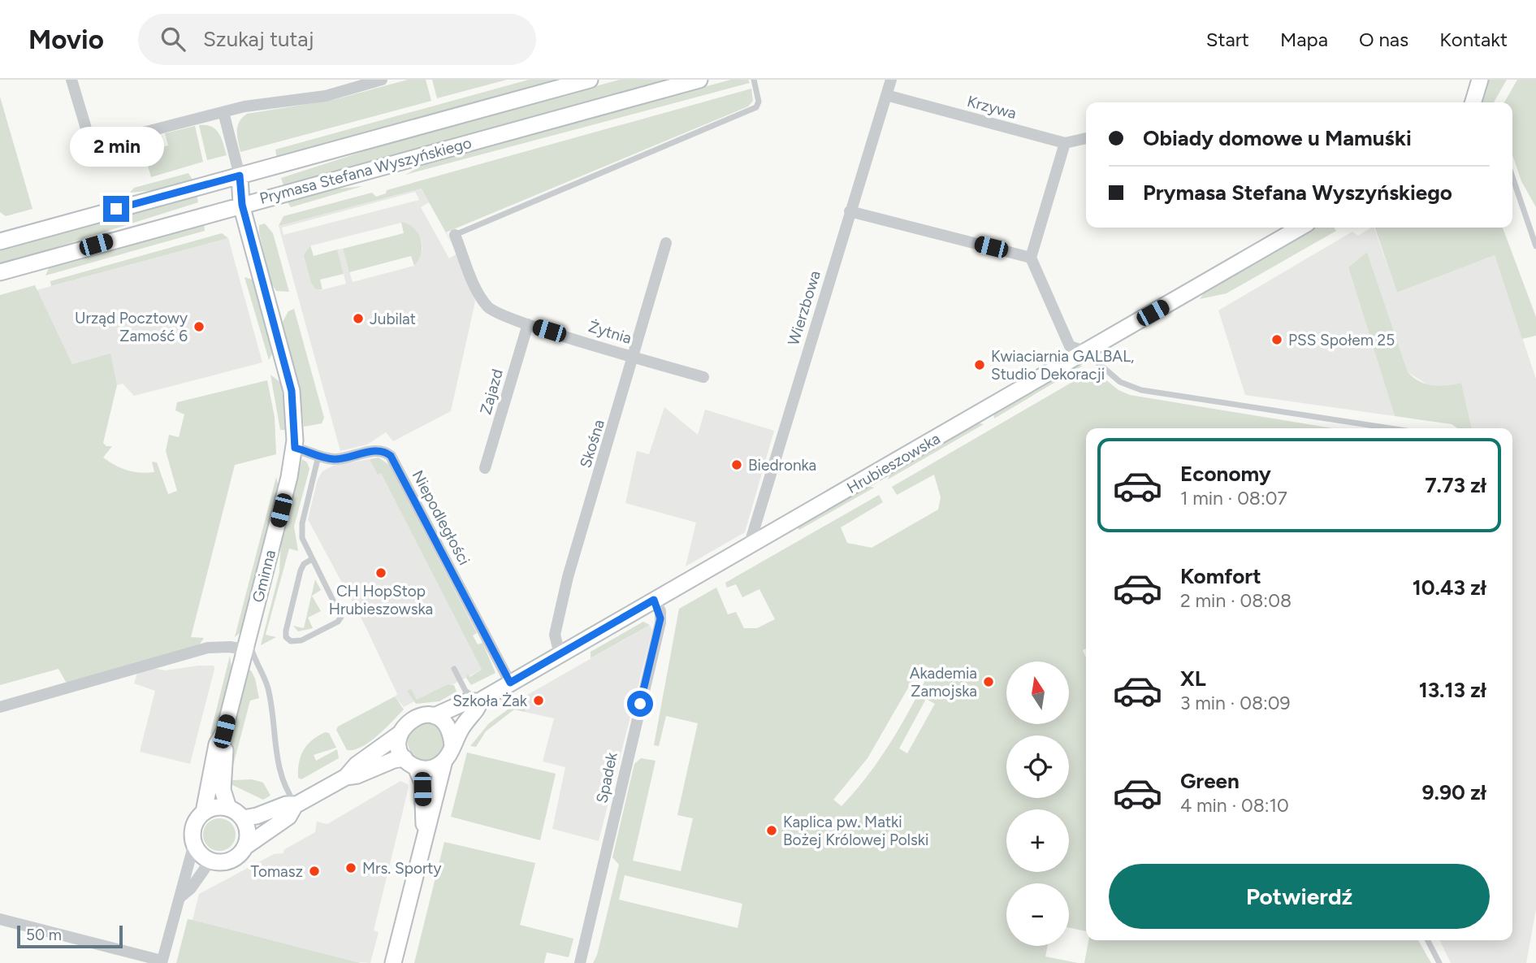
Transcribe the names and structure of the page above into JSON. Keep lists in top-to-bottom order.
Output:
{
  "streets": {
    "street": [
      "Krzywa",
      "Prymasa Stefana Wyszyńskiego",
      "Wierzbowa",
      "Żytnia",
      "Zajazd",
      "Skośna",
      "Hrubieszowska",
      "Niepodległości",
      "Gminna",
      "Spadek"
    ]
  },
  "crossings": [
    ["Krzywa", "Wierzbowa"],
    ["Prymasa Stefana Wyszyńskiego", "Gminna"],
    ["Wierzbowa", "Hrubieszowska"],
    ["Żytnia", "Zajazd"],
    ["Żytnia", "Skośna"],
    ["Skośna", "Hrubieszowska"],
    ["Hrubieszowska", "Niepodległości"],
    ["Hrubieszowska", "Spadek"],
    ["Niepodległości", "Gminna"]
  ],
  "places": [
    "Jubilat",
    "Urząd Pocztowy Zamość 6",
    "PSS Społem 25",
    "Kwiaciarnia GALBAL, Studio Dekoracji",
    "Biedronka",
    "CH HopStop Hrubieszowska",
    "Akademia Zamojska",
    "Szkoła Żak",
    "Kaplica pw. Matki Bożej Królowej Polski",
    "Mrs. Sporty",
    "Tomasz"
  ],
  "scale_bar": "50 m",
  "north": "top",
  "page": {
    "header": "Movio",
    "search": "Szukaj tutaj",
    "nav": [
      "Start",
      "Mapa",
      "O nas",
      "Kontakt"
    ],
    "banner": ["Obiady domowe u Mamuśki", "Prymasa Stefana Wyszyńskiego"],
    "bubble": "2 min",
    "list": [
      {
        "name": "Economy",
        "note": "1 min · 08:07",
        "value": "7.73 zł"
      },
      {
        "name": "Komfort",
        "note": "2 min · 08:08",
        "value": "10.43 zł"
      },
      {
        "name": "XL",
        "note": "3 min · 08:09",
        "value": "13.13 zł"
      },
      {
        "name": "Green",
        "note": "4 min · 08:10",
        "value": "9.90 zł"
      }
    ],
    "map_buttons": ["+", "−"],
    "buttons": "Potwierdź",
    "scale": "50 m"
  }
}
